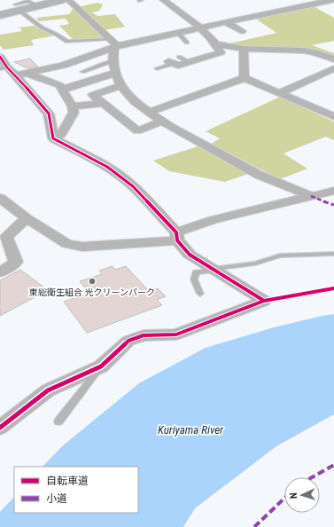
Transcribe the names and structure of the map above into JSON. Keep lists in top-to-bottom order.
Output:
{
  "water": ["Kuriyama River"],
  "places": ["東総衛生組合 光クリーンパーク"],
  "legend": ["自転車道", "小道"],
  "north": "left"
}
